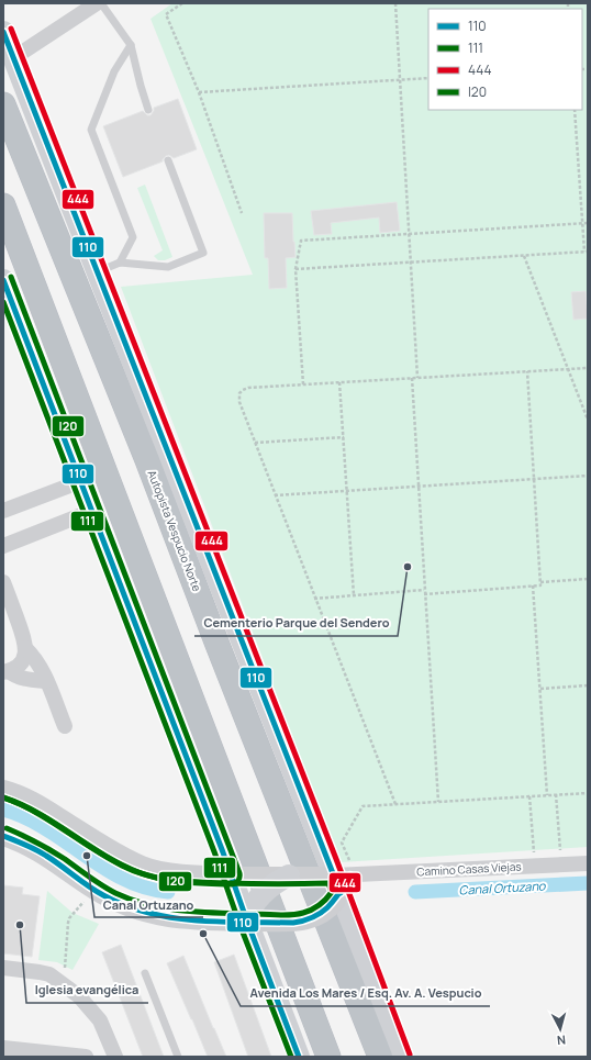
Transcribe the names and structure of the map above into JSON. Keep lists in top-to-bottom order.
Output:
{
  "streets": {
    "highway": ["Autopista Vespucio Norte"],
    "street": ["Camino Casas Viejas"]
  },
  "water": ["Canal Ortuzano"],
  "places": [
    "Cementerio Parque del Sendero",
    "Canal Ortuzano",
    "Iglesia evangélica",
    "Avenida Los Mares / Esq. Av. A. Vespucio"
  ],
  "lines": [
    "transit line 444",
    "transit line 110",
    "transit line I20",
    "transit line 111"
  ],
  "legend": [
    "110",
    "111",
    "444",
    "I20"
  ],
  "north": "bottom"
}
